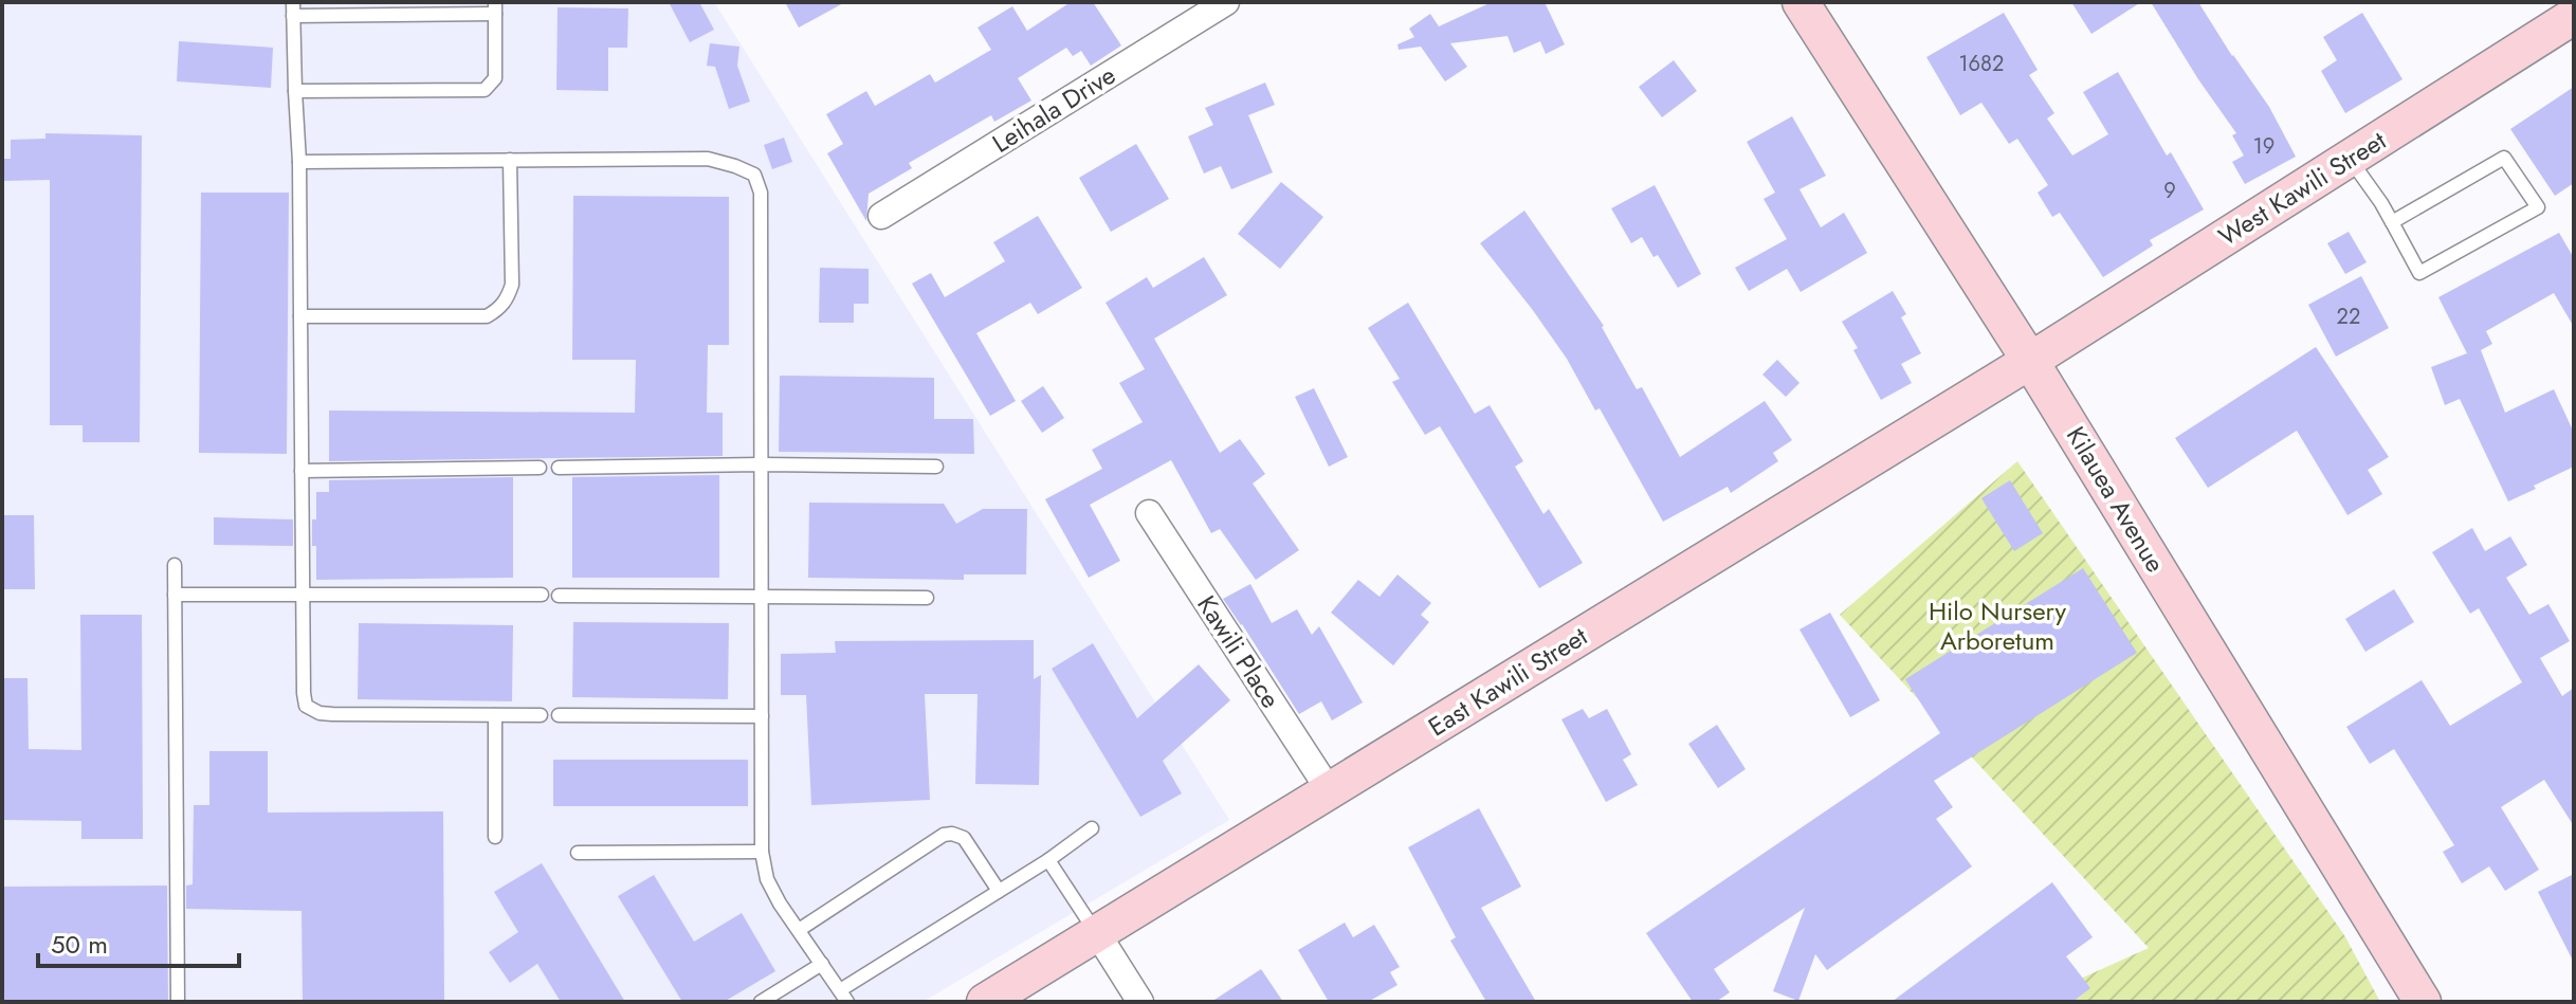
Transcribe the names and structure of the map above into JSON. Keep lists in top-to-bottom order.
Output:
{
  "streets": {
    "street": [
      "Leihala Drive",
      "West Kawili Street",
      "Kilauea Avenue",
      "Kawili Place",
      "East Kawili Street"
    ]
  },
  "crossings": [
    ["West Kawili Street", "Kilauea Avenue"],
    ["West Kawili Street", "East Kawili Street"],
    ["Kilauea Avenue", "East Kawili Street"],
    ["Kawili Place", "East Kawili Street"]
  ],
  "parks": ["Hilo Nursery Arboretum"],
  "house_numbers": [
    "1682",
    "19",
    "9",
    "22"
  ],
  "scale_bar": "50 m"
}
